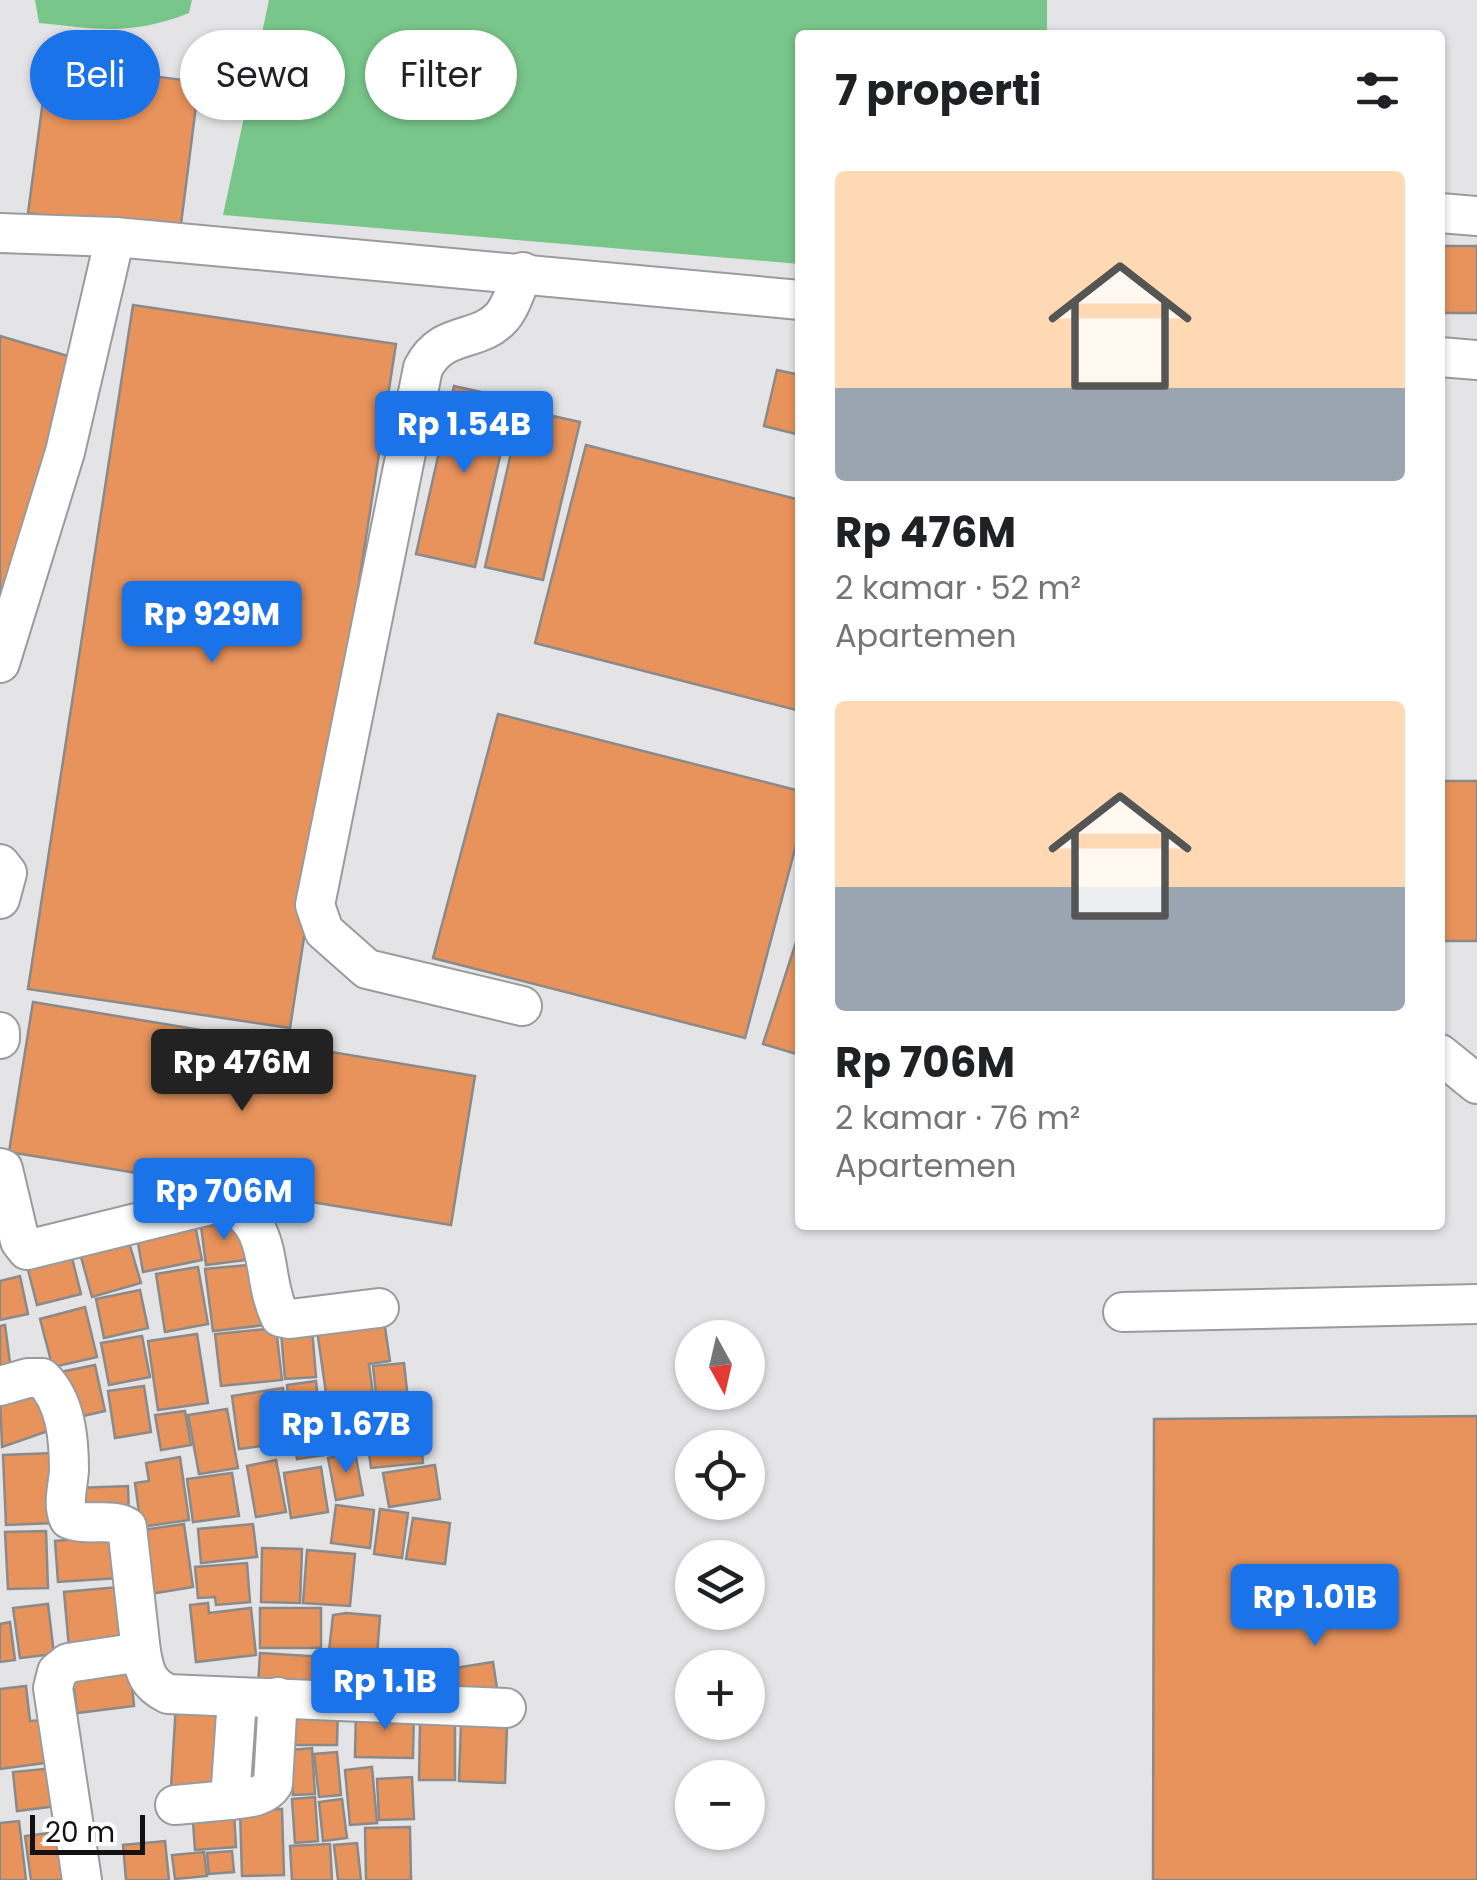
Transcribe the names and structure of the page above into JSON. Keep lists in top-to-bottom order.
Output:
{
  "scale_bar": "20 m",
  "north": "bottom",
  "page": {
    "chip": ["Beli", "Sewa", "Filter"],
    "heading": "7 properti",
    "list": [
      {
        "name": "Rp 476M",
        "note": "2 kamar · 52 m² · Apartemen"
      },
      {
        "name": "Rp 706M",
        "note": "2 kamar · 76 m² · Apartemen"
      }
    ],
    "price": [
      "Rp 1.54B",
      "Rp 929M",
      "Rp 476M",
      "Rp 706M",
      "Rp 1.67B",
      "Rp 1.01B",
      "Rp 1.1B"
    ],
    "map_buttons": ["+", "−"],
    "scale": "20 m"
  }
}
